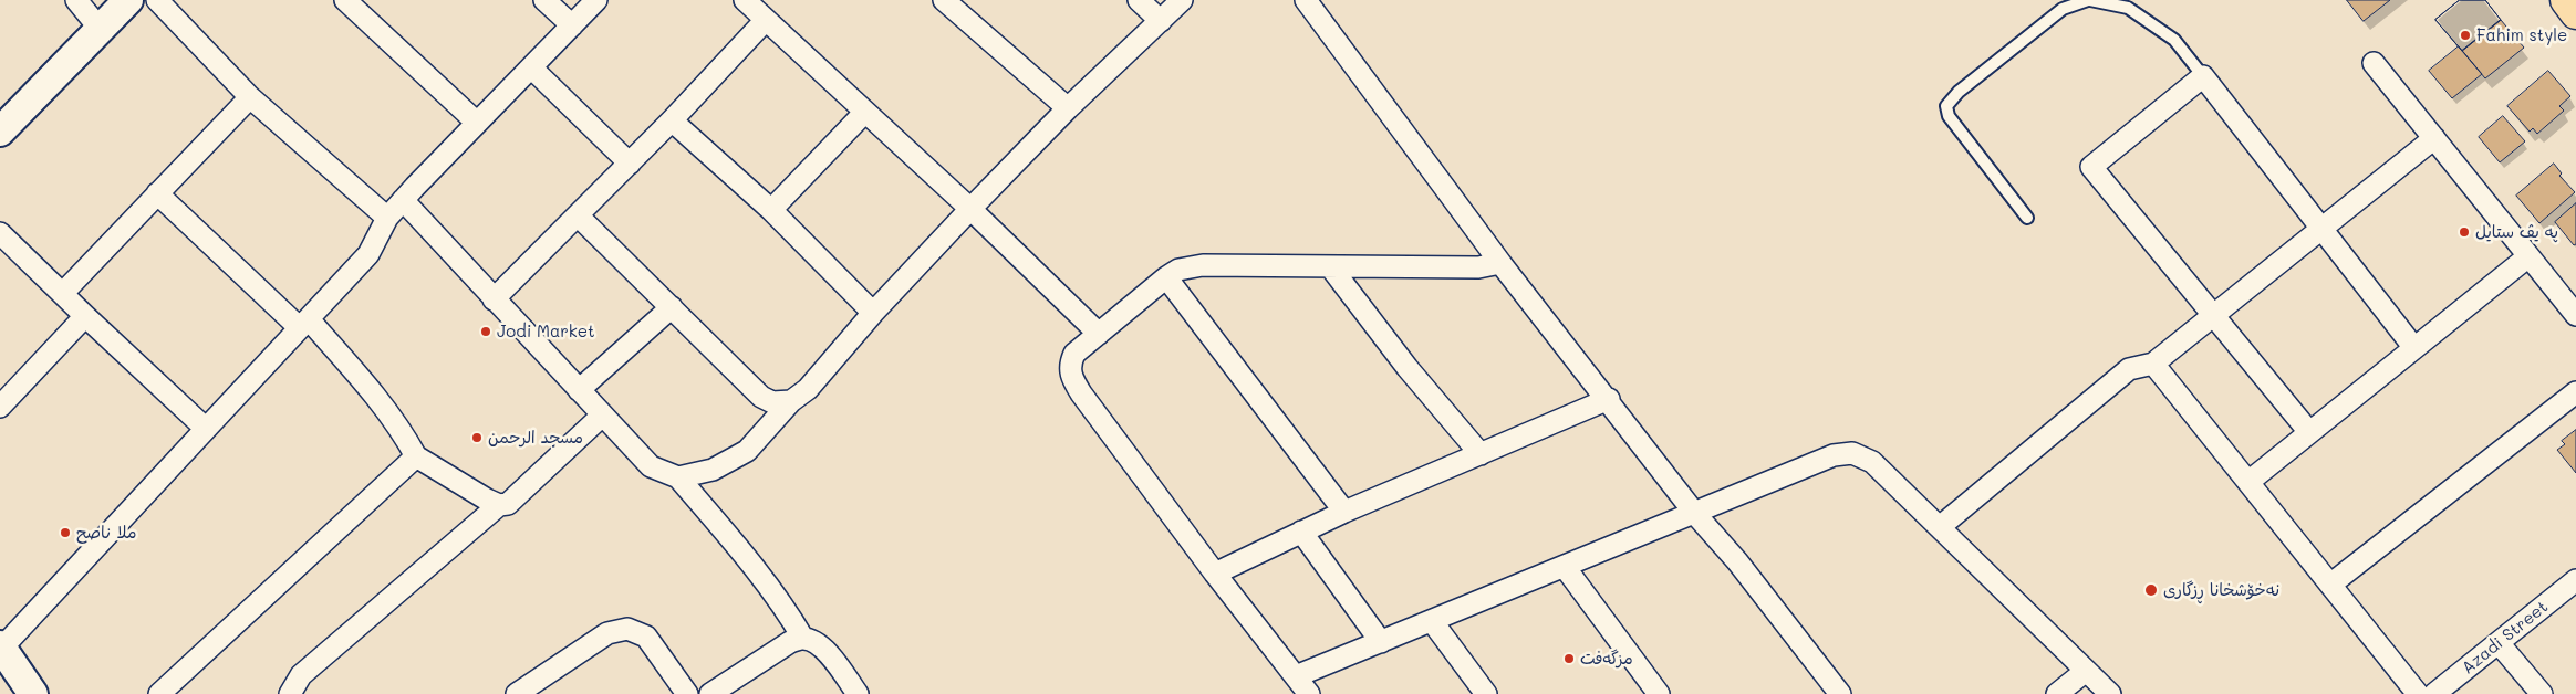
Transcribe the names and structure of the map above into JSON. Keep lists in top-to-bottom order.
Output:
{
  "streets": {
    "street": ["Azadi Street"]
  },
  "places": [
    "Fahim style",
    "په يڤ ستايل",
    "Jodi Market",
    "مسجد الرحمن",
    "ملا ناصح",
    "نەخۆشخانا ڕزگاری",
    "مزگەفت"
  ]
}
